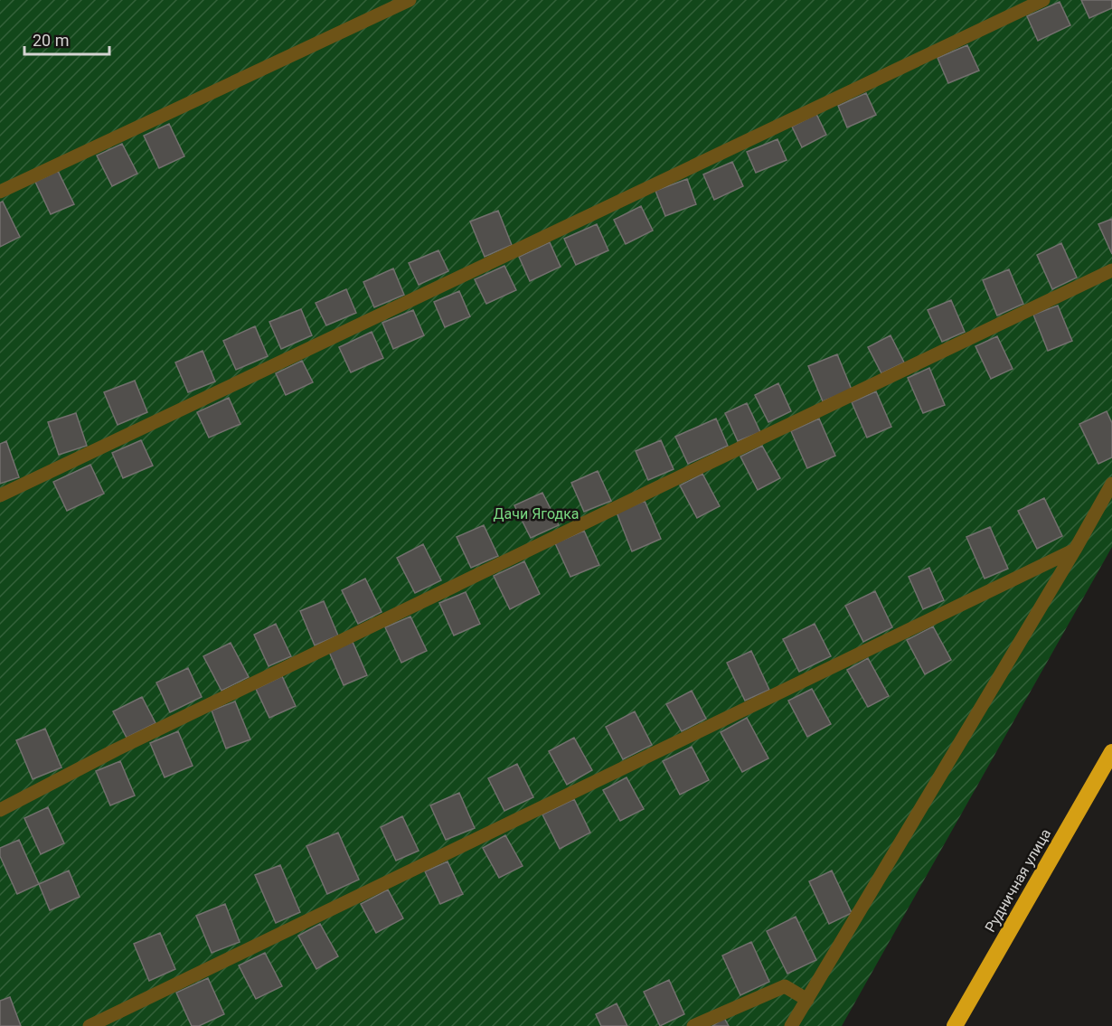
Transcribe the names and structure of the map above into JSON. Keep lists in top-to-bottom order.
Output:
{
  "streets": {
    "highway": ["Рудничная улица"]
  },
  "parks": ["Дачи Ягодка"],
  "scale_bar": "20 m"
}
